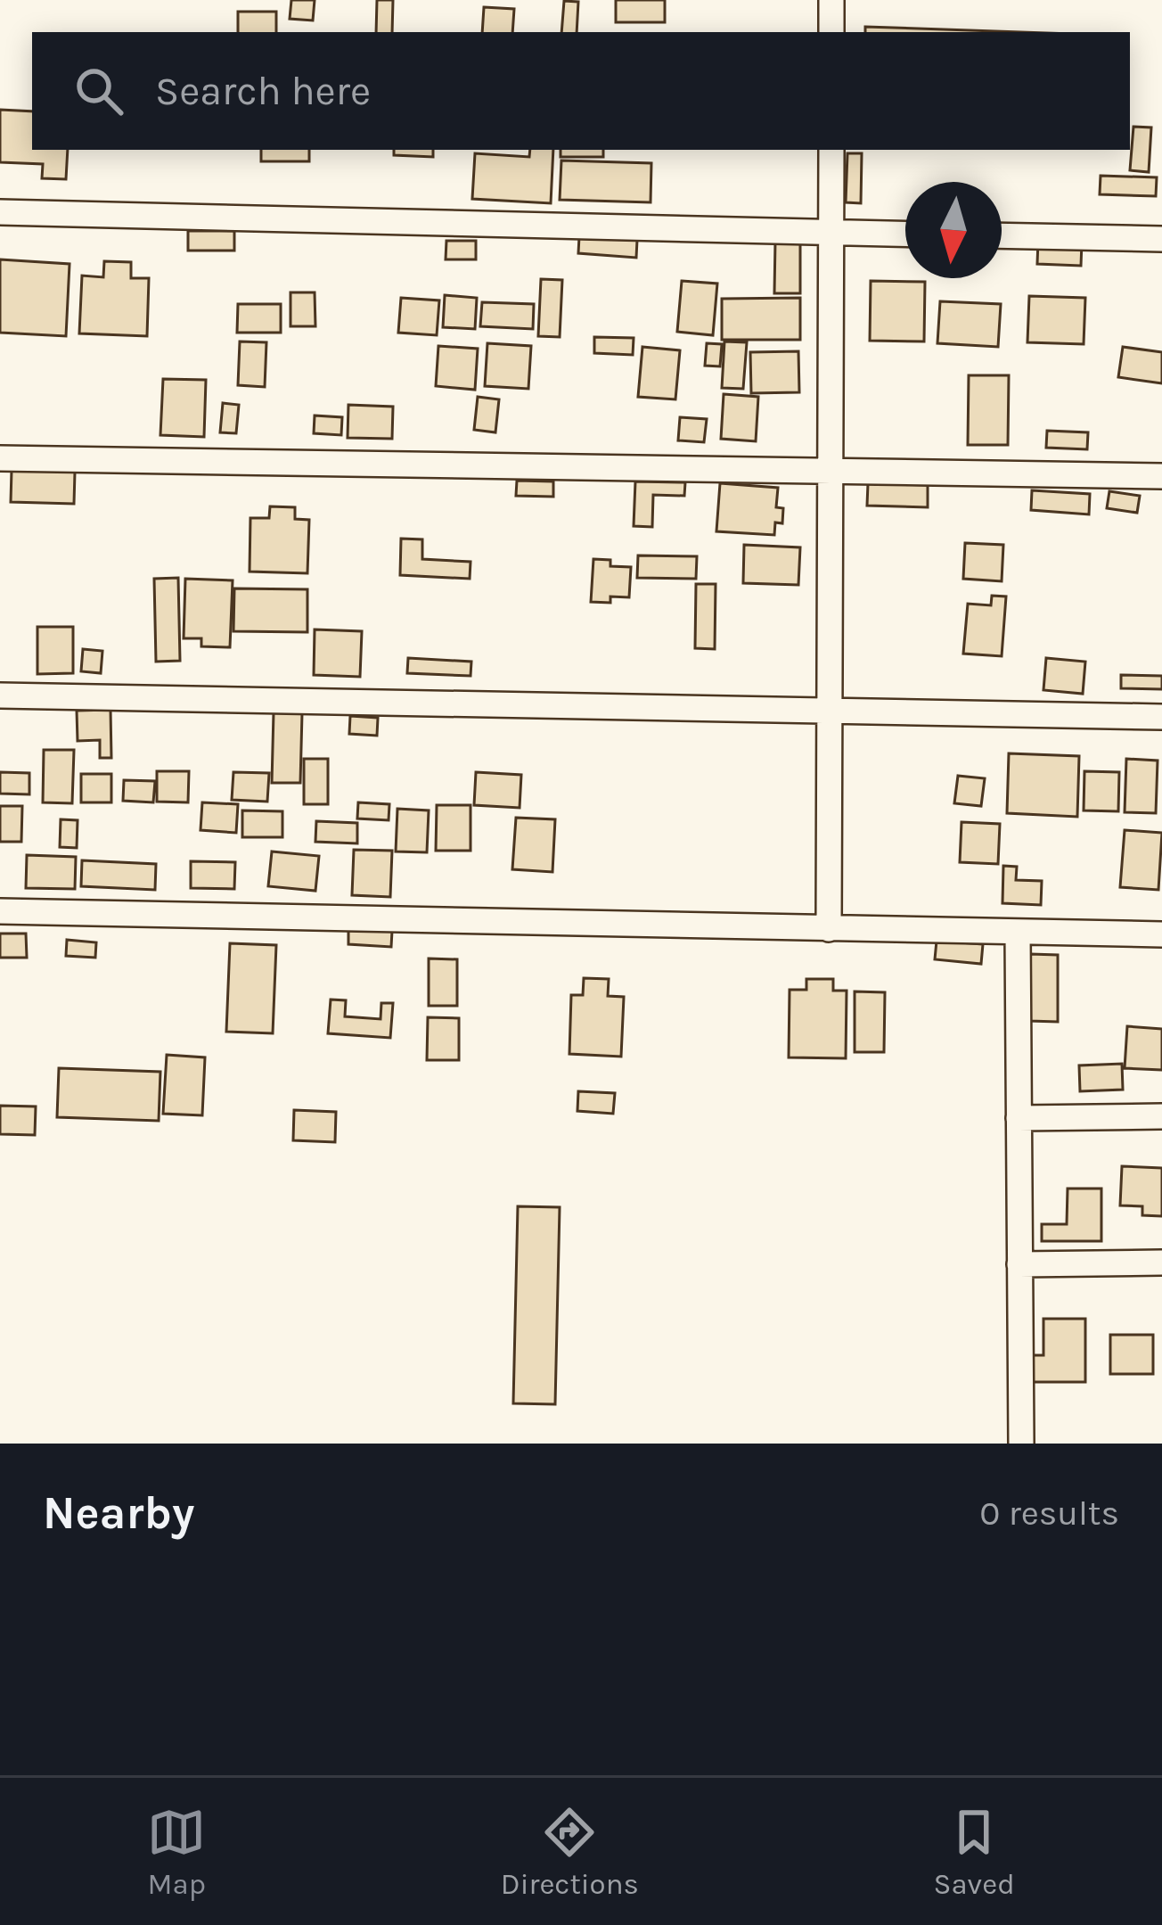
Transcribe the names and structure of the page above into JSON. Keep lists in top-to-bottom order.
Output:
{
  "north": "bottom",
  "page": {
    "search": "Search here",
    "heading": ["Nearby", "0 results"],
    "nav": ["Map", "Directions", "Saved"]
  }
}
